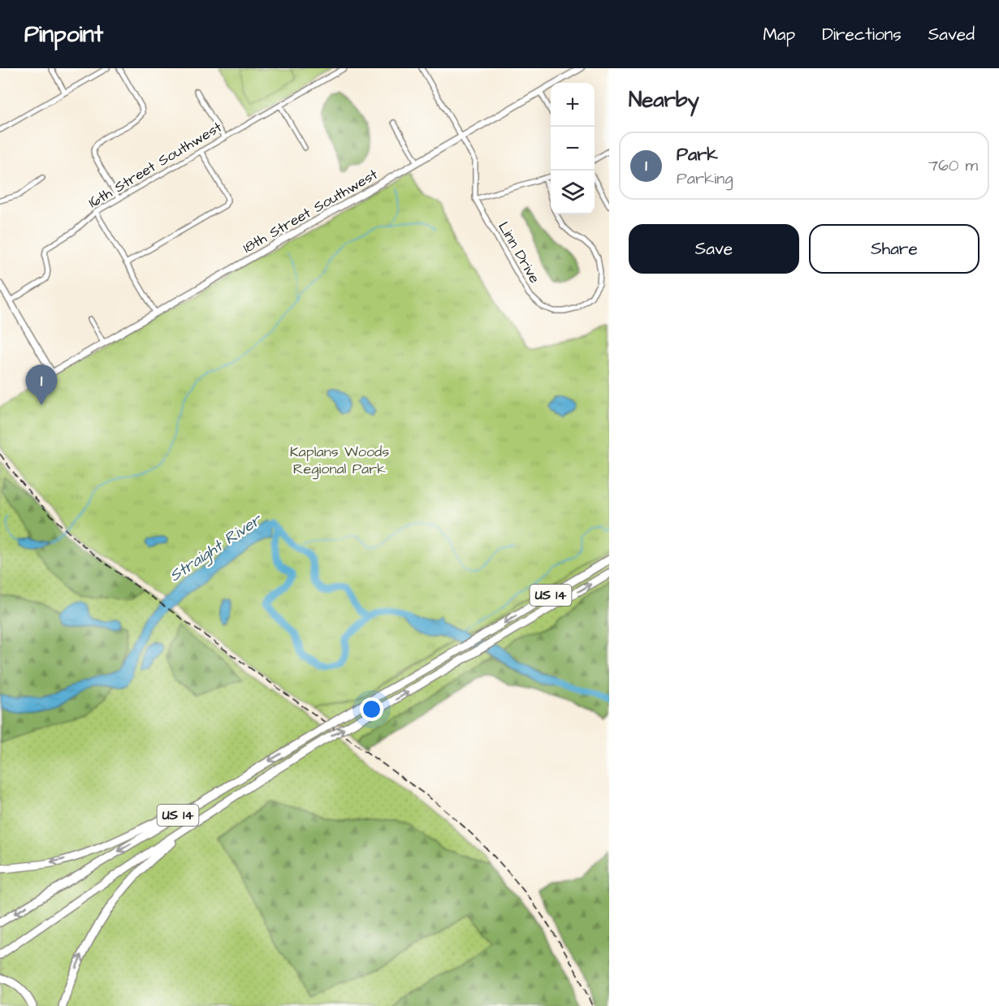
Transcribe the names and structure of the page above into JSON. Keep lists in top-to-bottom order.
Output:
{
  "streets": {
    "highway": ["US 14"],
    "street": ["16th Street Southwest", "18th Street Southwest", "Linn Drive"]
  },
  "crossings": [
    ["16th Street Southwest", "18th Street Southwest"],
    ["18th Street Southwest", "Linn Drive"]
  ],
  "water": ["Straight River"],
  "parks": ["Kaplans Woods Regional Park"],
  "page": {
    "header": "Pinpoint",
    "nav": ["Map", "Directions", "Saved"],
    "heading": "Nearby",
    "map_buttons": ["+", "−"],
    "list": [
      {
        "mark": "1",
        "name": "Park",
        "note": "Parking",
        "value": "760 m"
      }
    ],
    "buttons": ["Save", "Share"],
    "pins": "1"
  }
}
